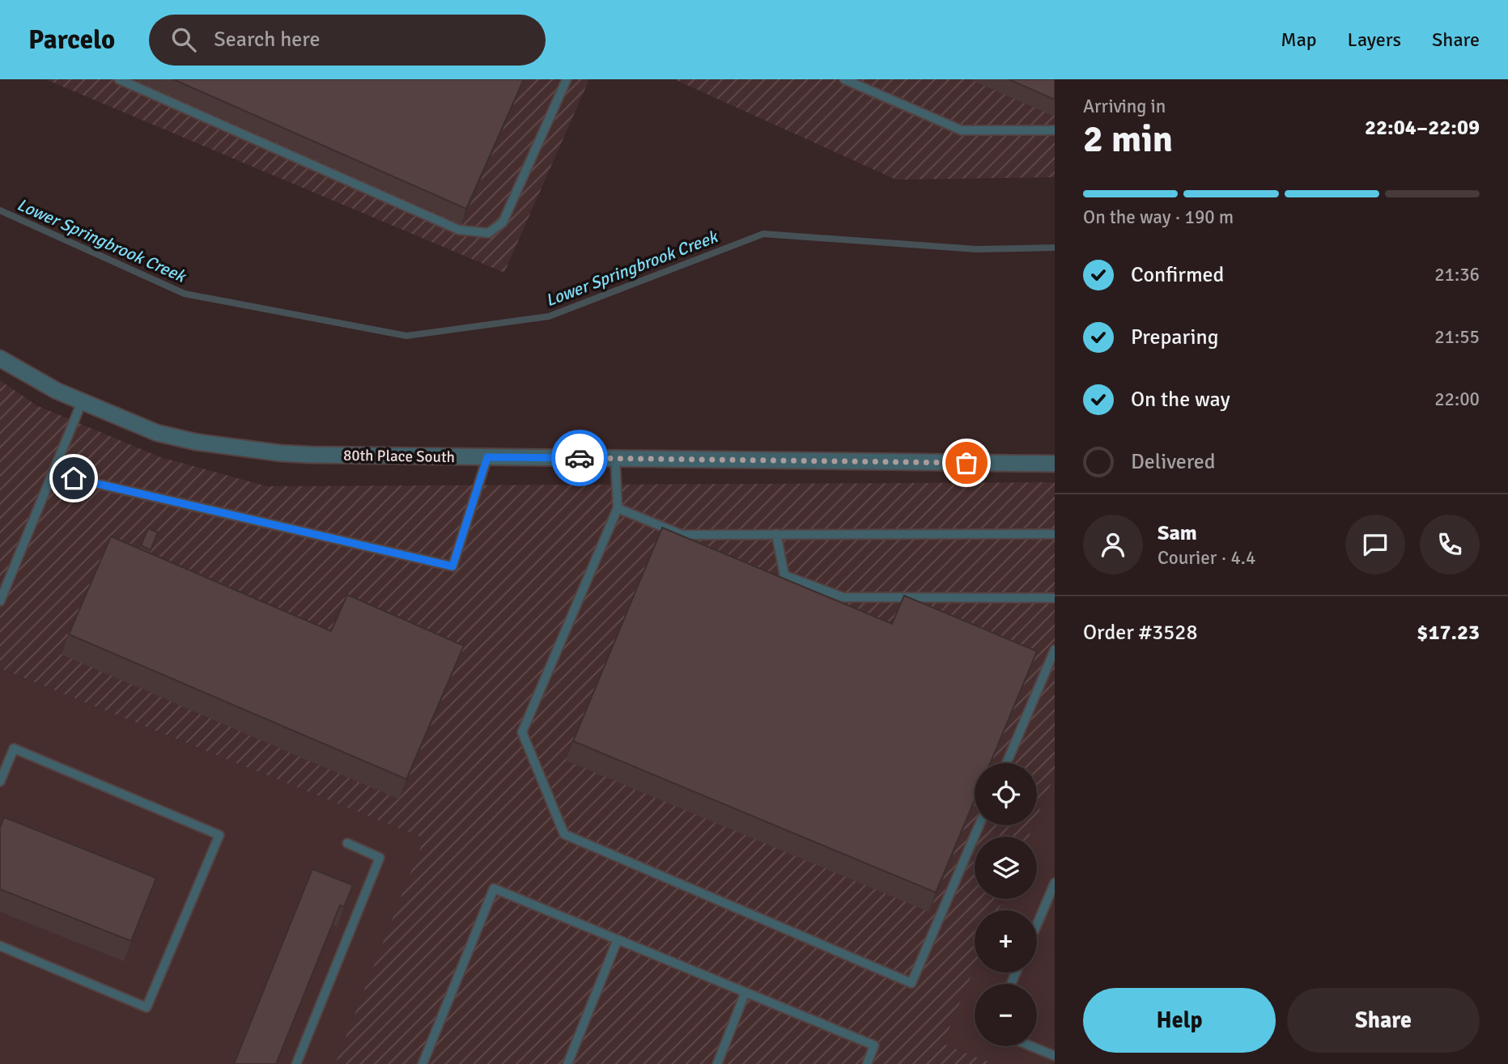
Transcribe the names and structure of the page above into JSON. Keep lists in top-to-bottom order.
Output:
{
  "streets": {
    "street": ["80th Place South"]
  },
  "water": ["Lower Springbrook Creek"],
  "page": {
    "header": "Parcelo",
    "search": "Search here",
    "nav": ["Map", "Layers", "Share"],
    "heading": ["2 min", "Arriving in", "22:04–22:09"],
    "panel": [
      "Sam",
      "Courier · 4.4",
      "Order #3528",
      "$17.23"
    ],
    "bar": "On the way · 190 m",
    "list": [
      ["Confirmed", "21:36"],
      ["Preparing", "21:55"],
      ["On the way", "22:00"],
      "Delivered"
    ],
    "map_buttons": ["+", "−"],
    "buttons": ["Help", "Share"]
  }
}
